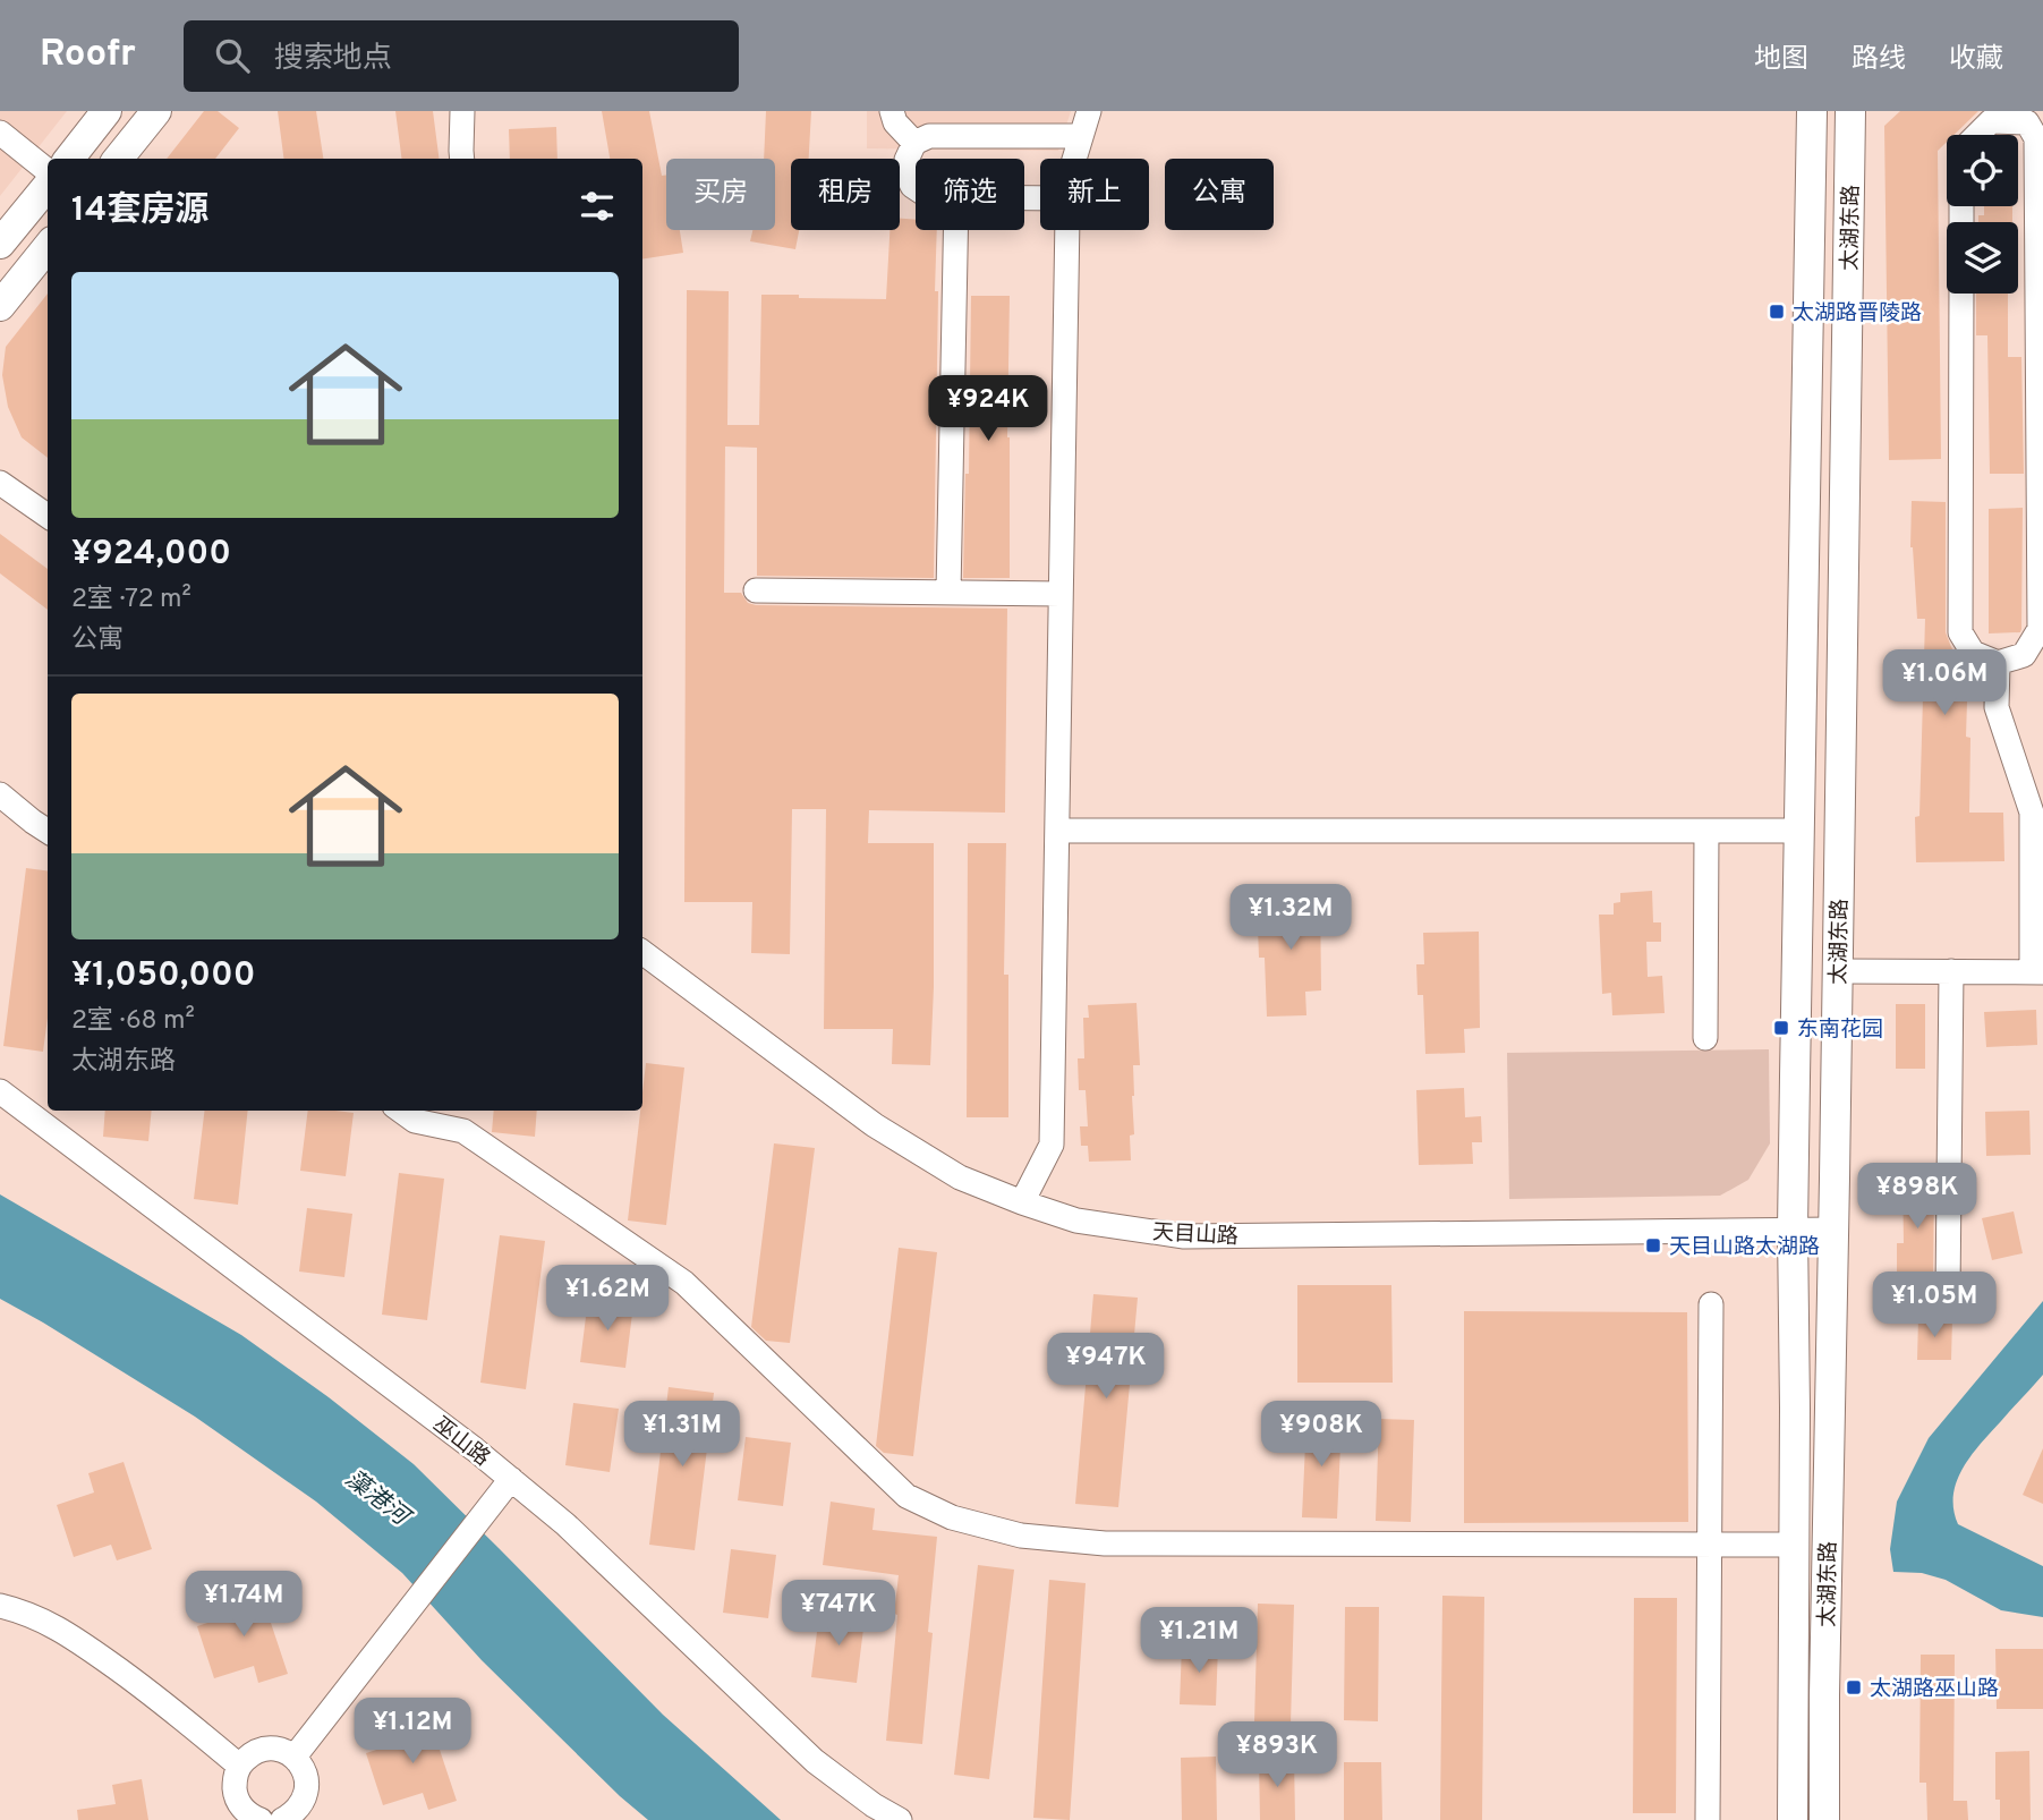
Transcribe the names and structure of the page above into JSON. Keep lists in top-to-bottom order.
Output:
{
  "streets": {
    "main road": ["太湖东路"],
    "street": ["天目山路", "巫山路"]
  },
  "crossings": [
    ["太湖东路", "天目山路"]
  ],
  "water": ["藻港河"],
  "places": {
    "transit": [
      "太湖路晋陵路",
      "东南花园",
      "天目山路太湖路",
      "太湖路巫山路"
    ]
  },
  "page": {
    "header": "Roofr",
    "search": "搜索地点",
    "nav": ["地图", "路线", "收藏"],
    "chip": [
      "买房",
      "租房",
      "筛选",
      "新上",
      "公寓"
    ],
    "heading": "14套房源",
    "list": [
      {
        "name": "¥924,000",
        "note": "2室 · 72 m² · 公寓"
      },
      {
        "name": "¥1,050,000",
        "note": "2室 · 68 m² · 太湖东路"
      }
    ],
    "price": [
      "¥924K",
      "¥1.06M",
      "¥1.32M",
      "¥898K",
      "¥1.62M",
      "¥1.05M",
      "¥947K",
      "¥1.31M",
      "¥908K",
      "¥1.74M",
      "¥747K",
      "¥1.21M",
      "¥1.12M",
      "¥893K"
    ]
  }
}
